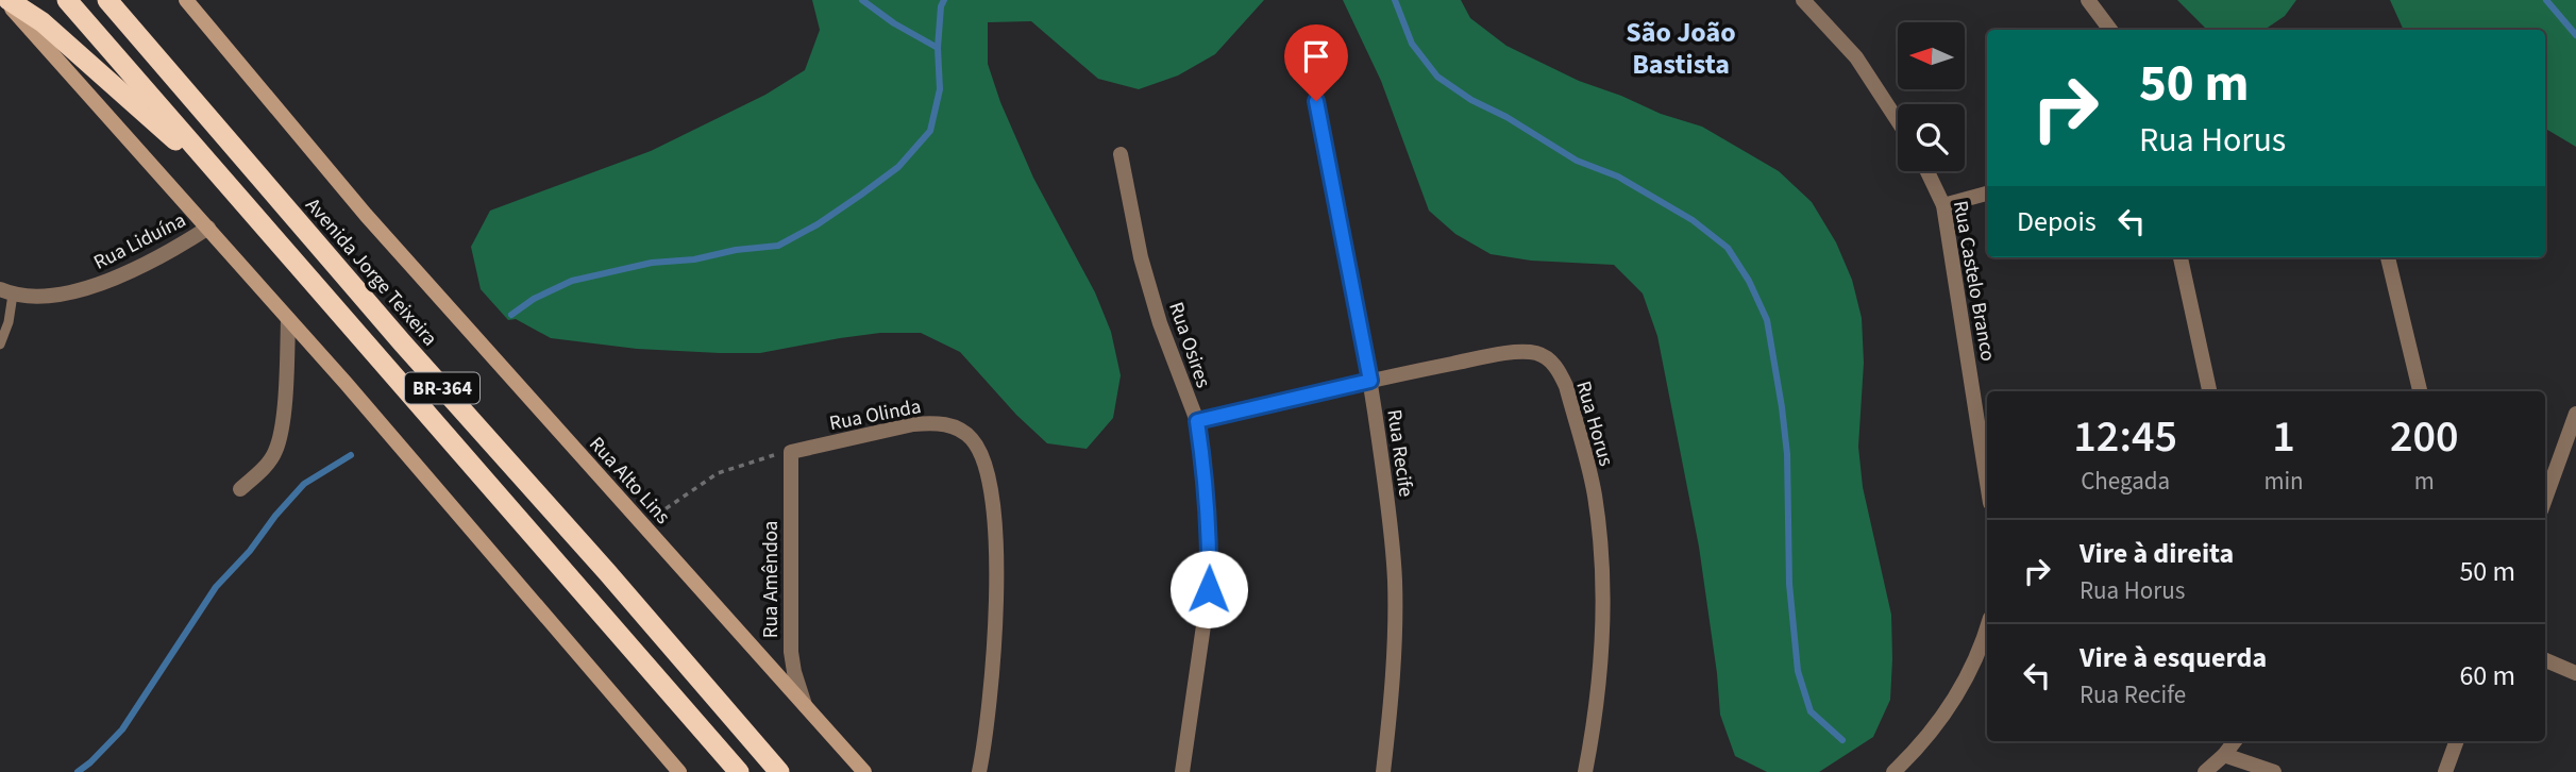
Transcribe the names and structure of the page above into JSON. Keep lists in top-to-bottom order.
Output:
{
  "streets": {
    "highway": ["Avenida Jorge Teixeira", "BR-364"],
    "main road": ["Rua Alto Lins"],
    "street": [
      "Rua Liduína",
      "Rua Castelo Branco",
      "Rua Osires",
      "Rua Olinda",
      "Rua Horus",
      "Rua Recife",
      "Rua Amêndoa"
    ]
  },
  "crossings": [
    ["Rua Osires", "Rua Horus"],
    ["Rua Olinda", "Rua Amêndoa"],
    ["Rua Horus", "Rua Recife"],
    ["Rua Alto Lins", "Rua Amêndoa"]
  ],
  "districts": ["São João Bastista"],
  "north": "left",
  "page": {
    "turn": ["50 m", "Rua Horus"],
    "then": "Depois",
    "eta": [
      "12:45",
      "Chegada",
      "1",
      "min",
      "200",
      "m"
    ],
    "list": [
      {
        "name": "Vire à direita",
        "note": "Rua Horus",
        "value": "50 m"
      },
      {
        "name": "Vire à esquerda",
        "note": "Rua Recife",
        "value": "60 m"
      }
    ]
  }
}
